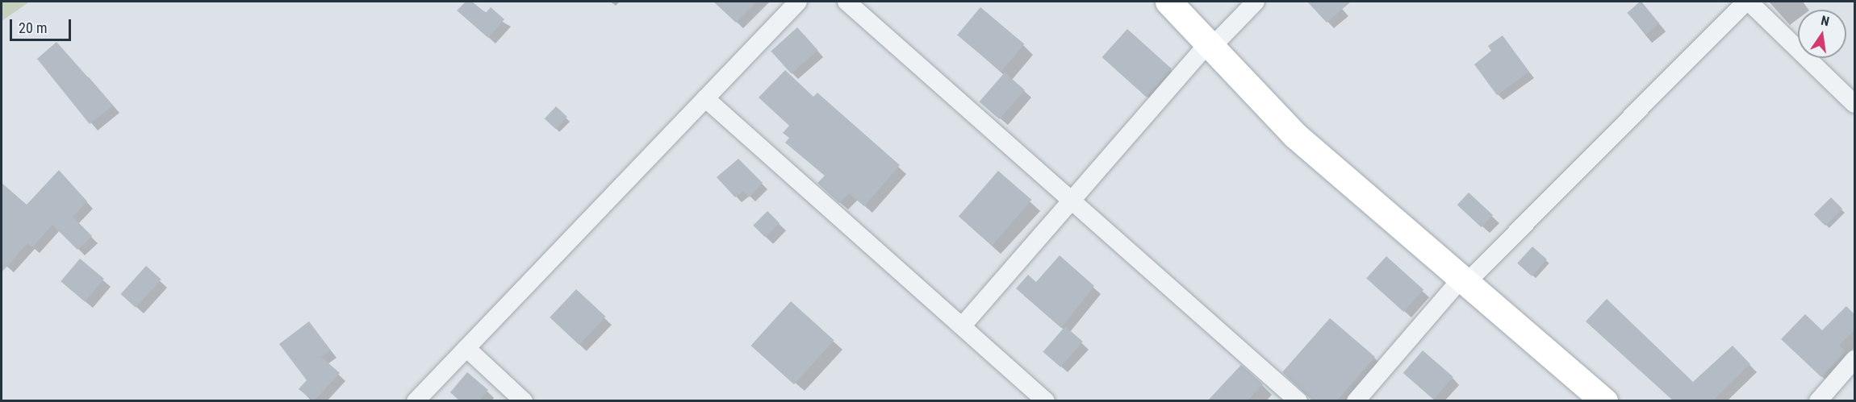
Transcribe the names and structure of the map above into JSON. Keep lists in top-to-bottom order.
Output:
{
  "scale_bar": "20 m",
  "north": "top"
}
